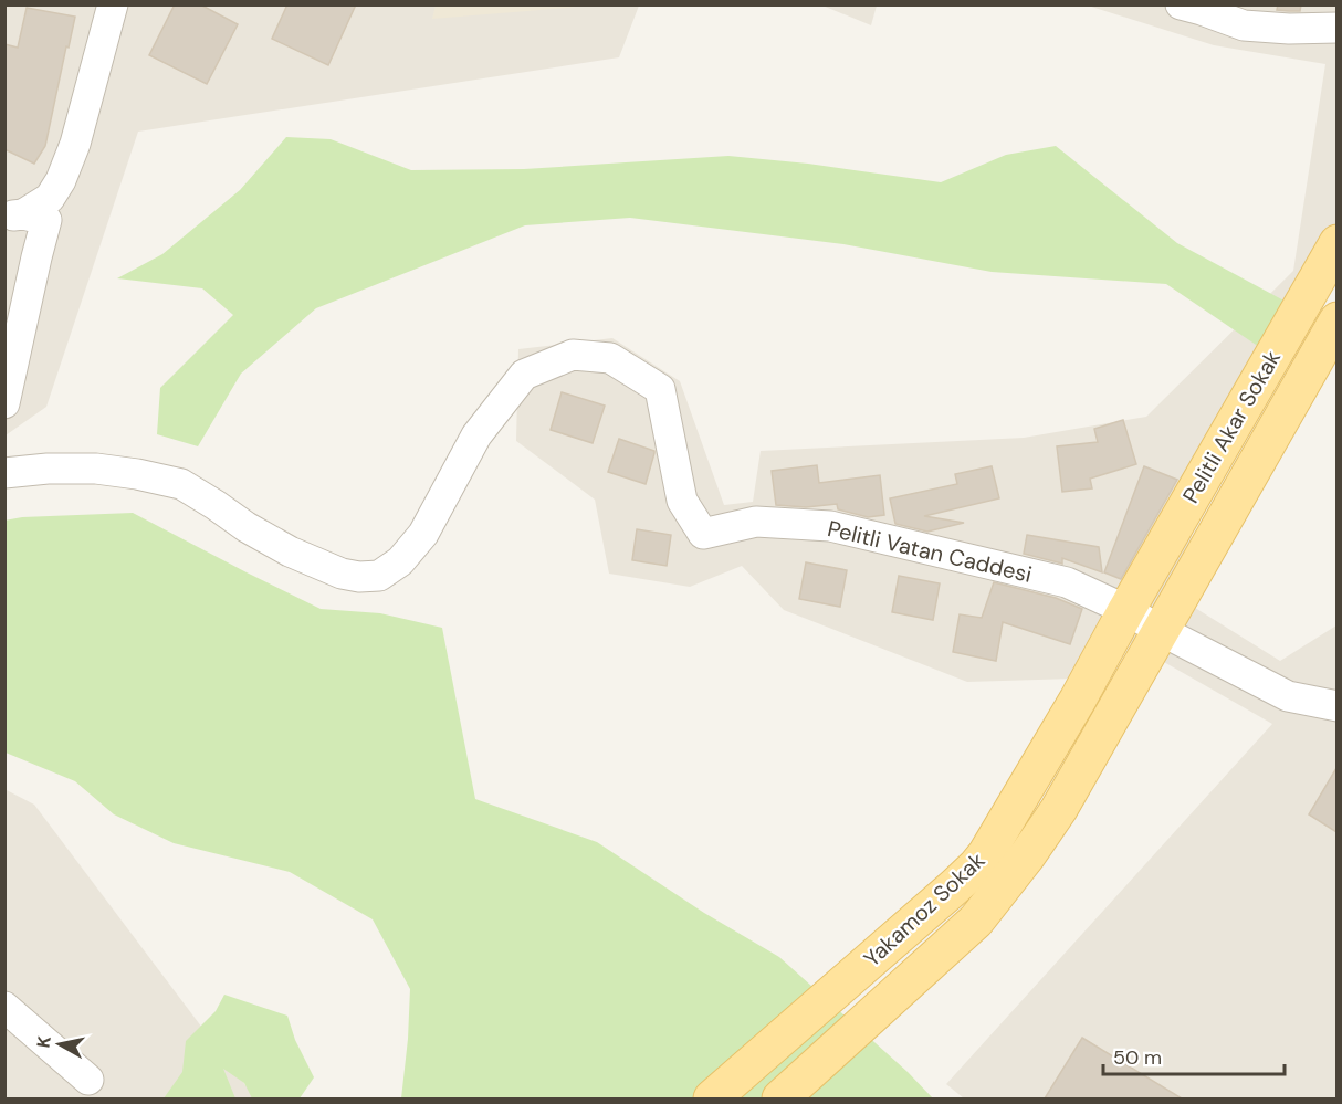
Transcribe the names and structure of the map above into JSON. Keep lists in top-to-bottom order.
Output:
{
  "streets": {
    "main road": ["Pelitli Akar Sokak", "Yakamoz Sokak"],
    "street": ["Pelitli Vatan Caddesi"]
  },
  "crossings": [
    ["Pelitli Akar Sokak", "Pelitli Vatan Caddesi"],
    ["Pelitli Akar Sokak", "Yakamoz Sokak"],
    ["Pelitli Vatan Caddesi", "Yakamoz Sokak"]
  ],
  "scale_bar": "50 m",
  "north": "left"
}
